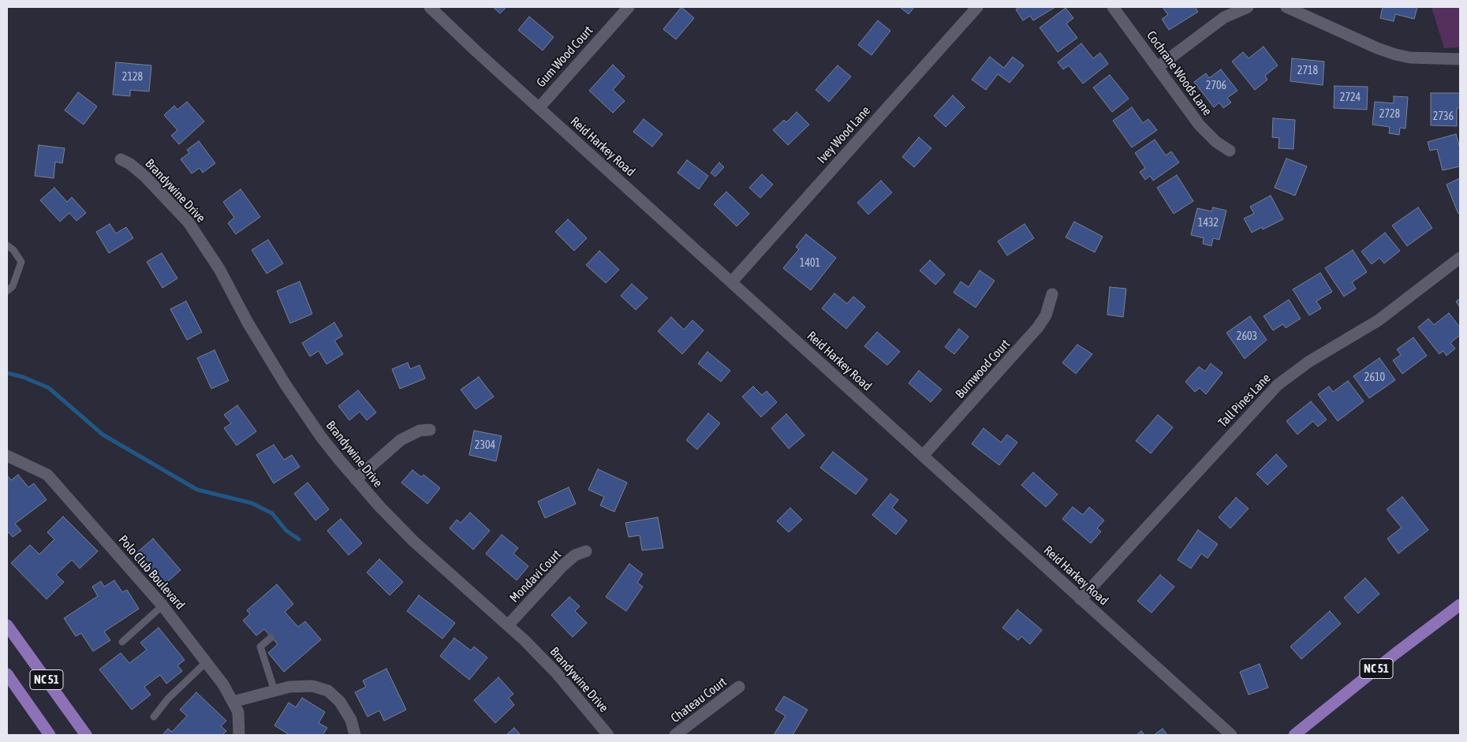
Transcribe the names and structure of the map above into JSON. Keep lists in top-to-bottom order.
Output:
{
  "streets": {
    "main road": ["NC 51"],
    "street": [
      "Gum Wood Court",
      "Cochrane Woods Lane",
      "Ivey Wood Lane",
      "Reid Harkey Road",
      "Brandywine Drive",
      "Burnwood Court",
      "Tall Pines Lane",
      "Polo Club Boulevard",
      "Mondavi Court",
      "Chateau Court"
    ]
  },
  "crossings": [
    ["Gum Wood Court", "Reid Harkey Road"],
    ["Ivey Wood Lane", "Reid Harkey Road"],
    ["Reid Harkey Road", "Burnwood Court"],
    ["Reid Harkey Road", "Tall Pines Lane"],
    ["Brandywine Drive", "Mondavi Court"]
  ],
  "house_numbers": [
    "2718",
    "2128",
    "2706",
    "2724",
    "2728",
    "2736",
    "1432",
    "1401",
    "2603",
    "2610",
    "2304"
  ]
}
